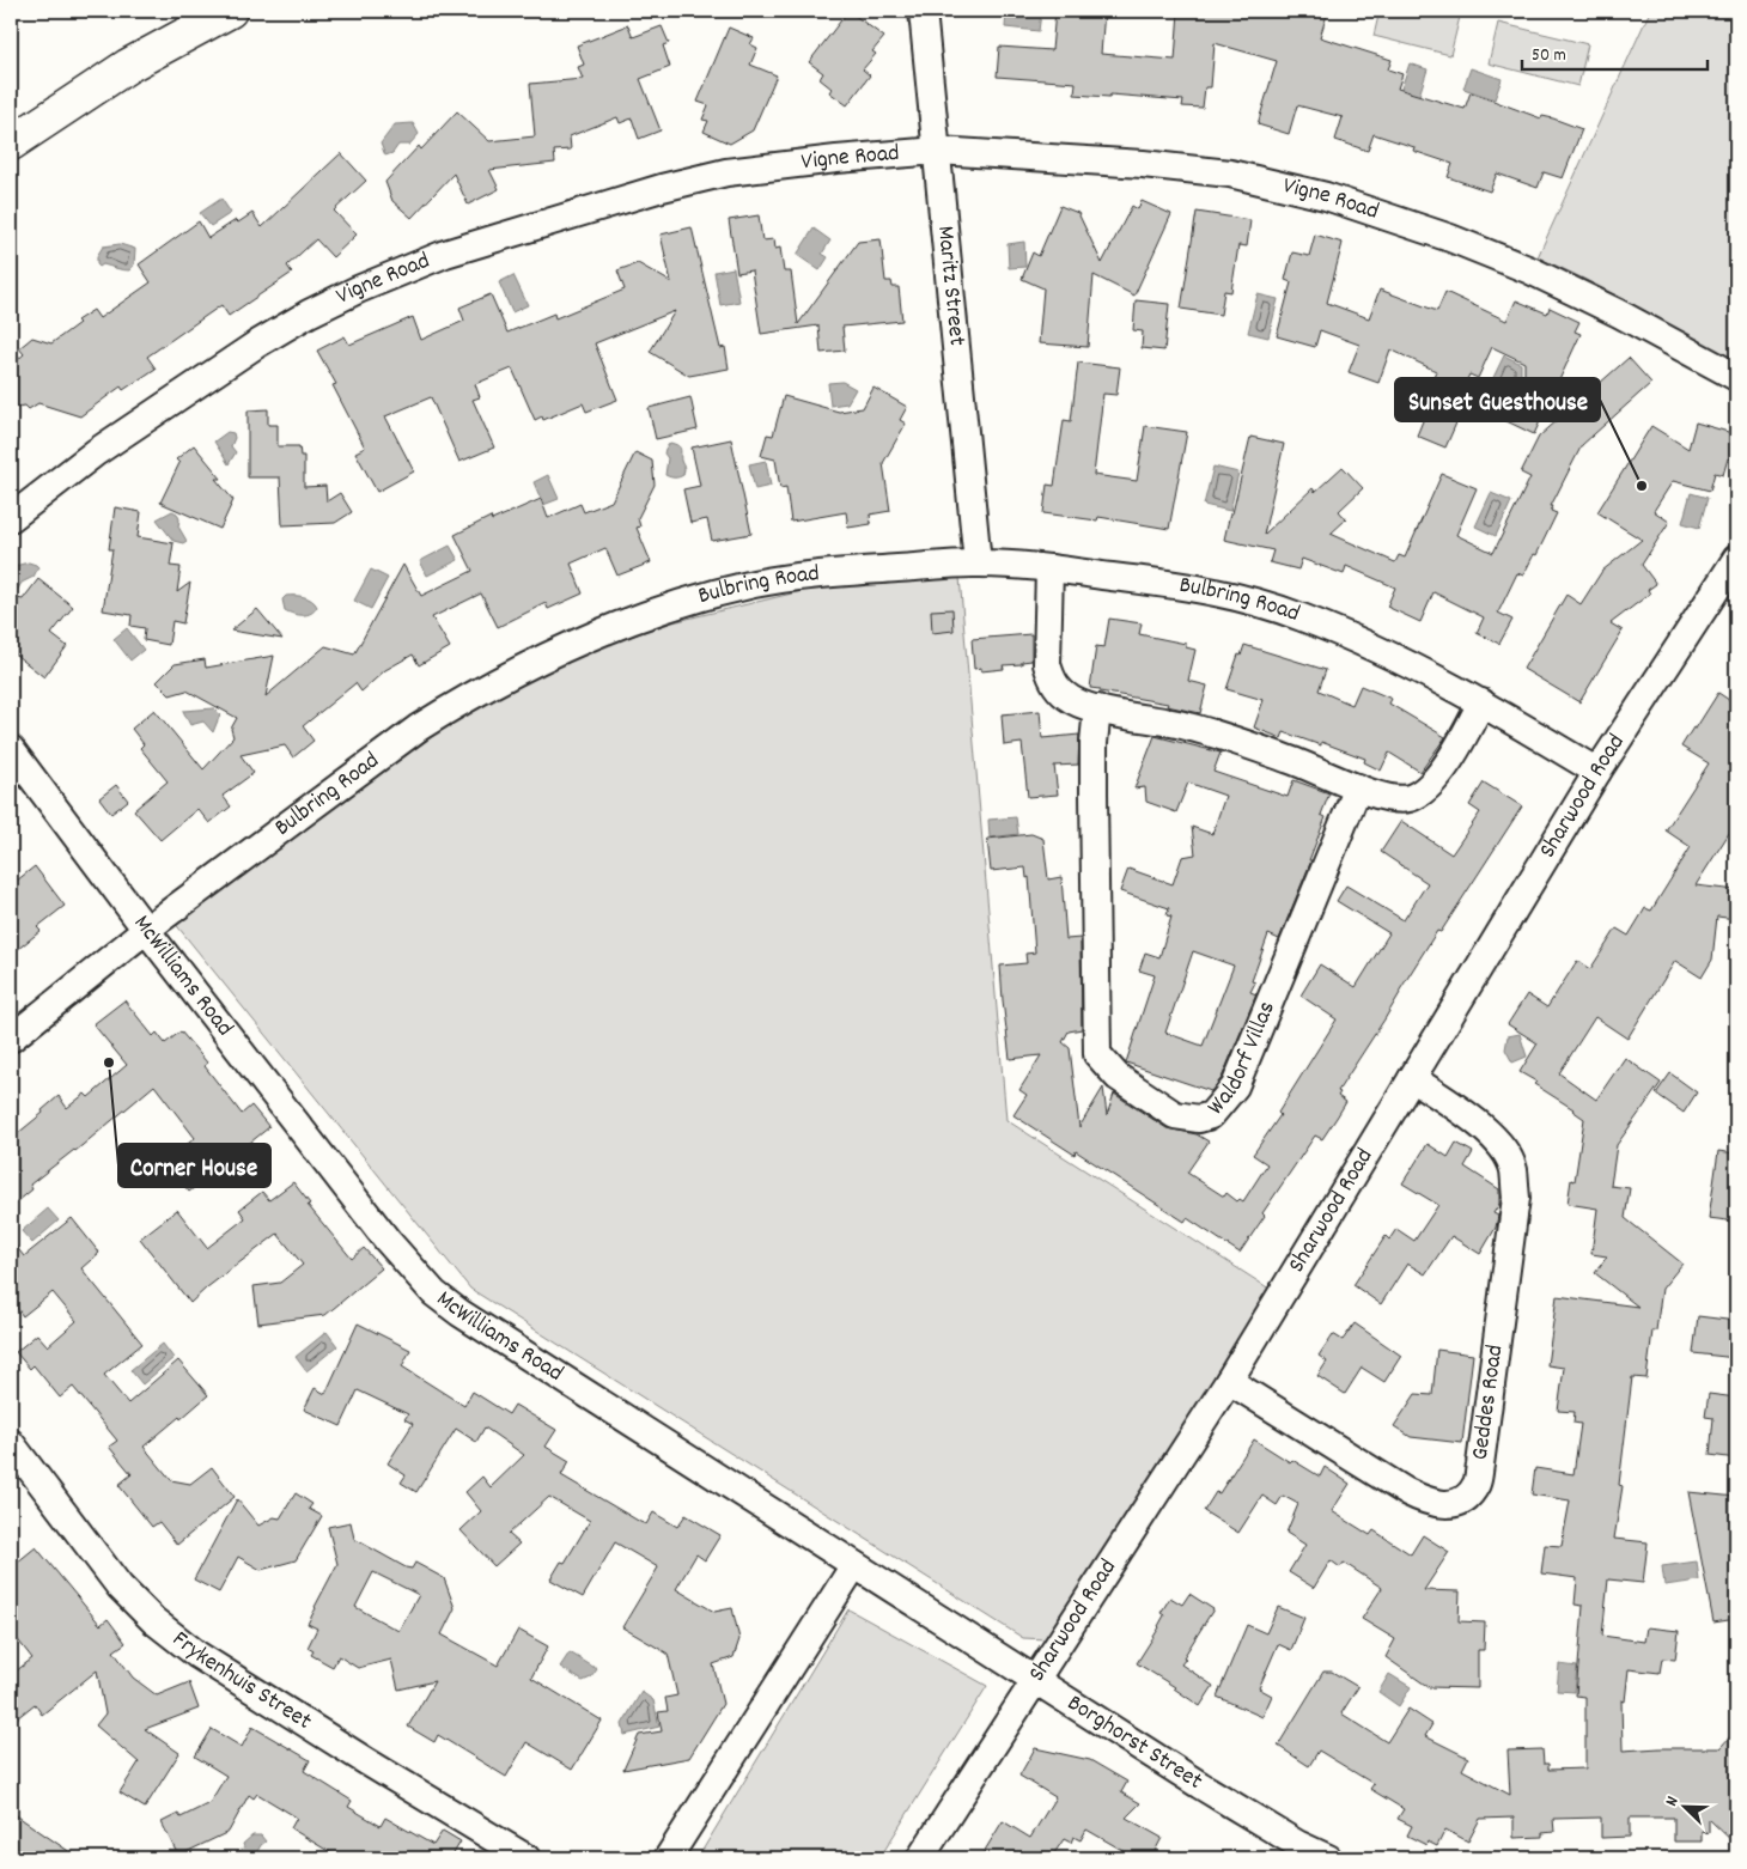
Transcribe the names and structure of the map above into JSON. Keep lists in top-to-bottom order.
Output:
{
  "streets": {
    "street": [
      "Vigne Road",
      "Maritz Street",
      "Bulbring Road",
      "Sharwood Road",
      "McWilliams Road",
      "Waldorf Villas",
      "Geddes Road",
      "Frykenhuis Street",
      "Borghorst Street"
    ]
  },
  "crossings": [
    ["Vigne Road", "Maritz Street"],
    ["Maritz Street", "Bulbring Road"],
    ["Bulbring Road", "Sharwood Road"],
    ["Bulbring Road", "McWilliams Road"],
    ["Sharwood Road", "Geddes Road"],
    ["Sharwood Road", "Borghorst Street"],
    ["McWilliams Road", "Borghorst Street"]
  ],
  "places": ["Sunset Guesthouse", "Corner House"],
  "scale_bar": "50 m",
  "north": "top left"
}
